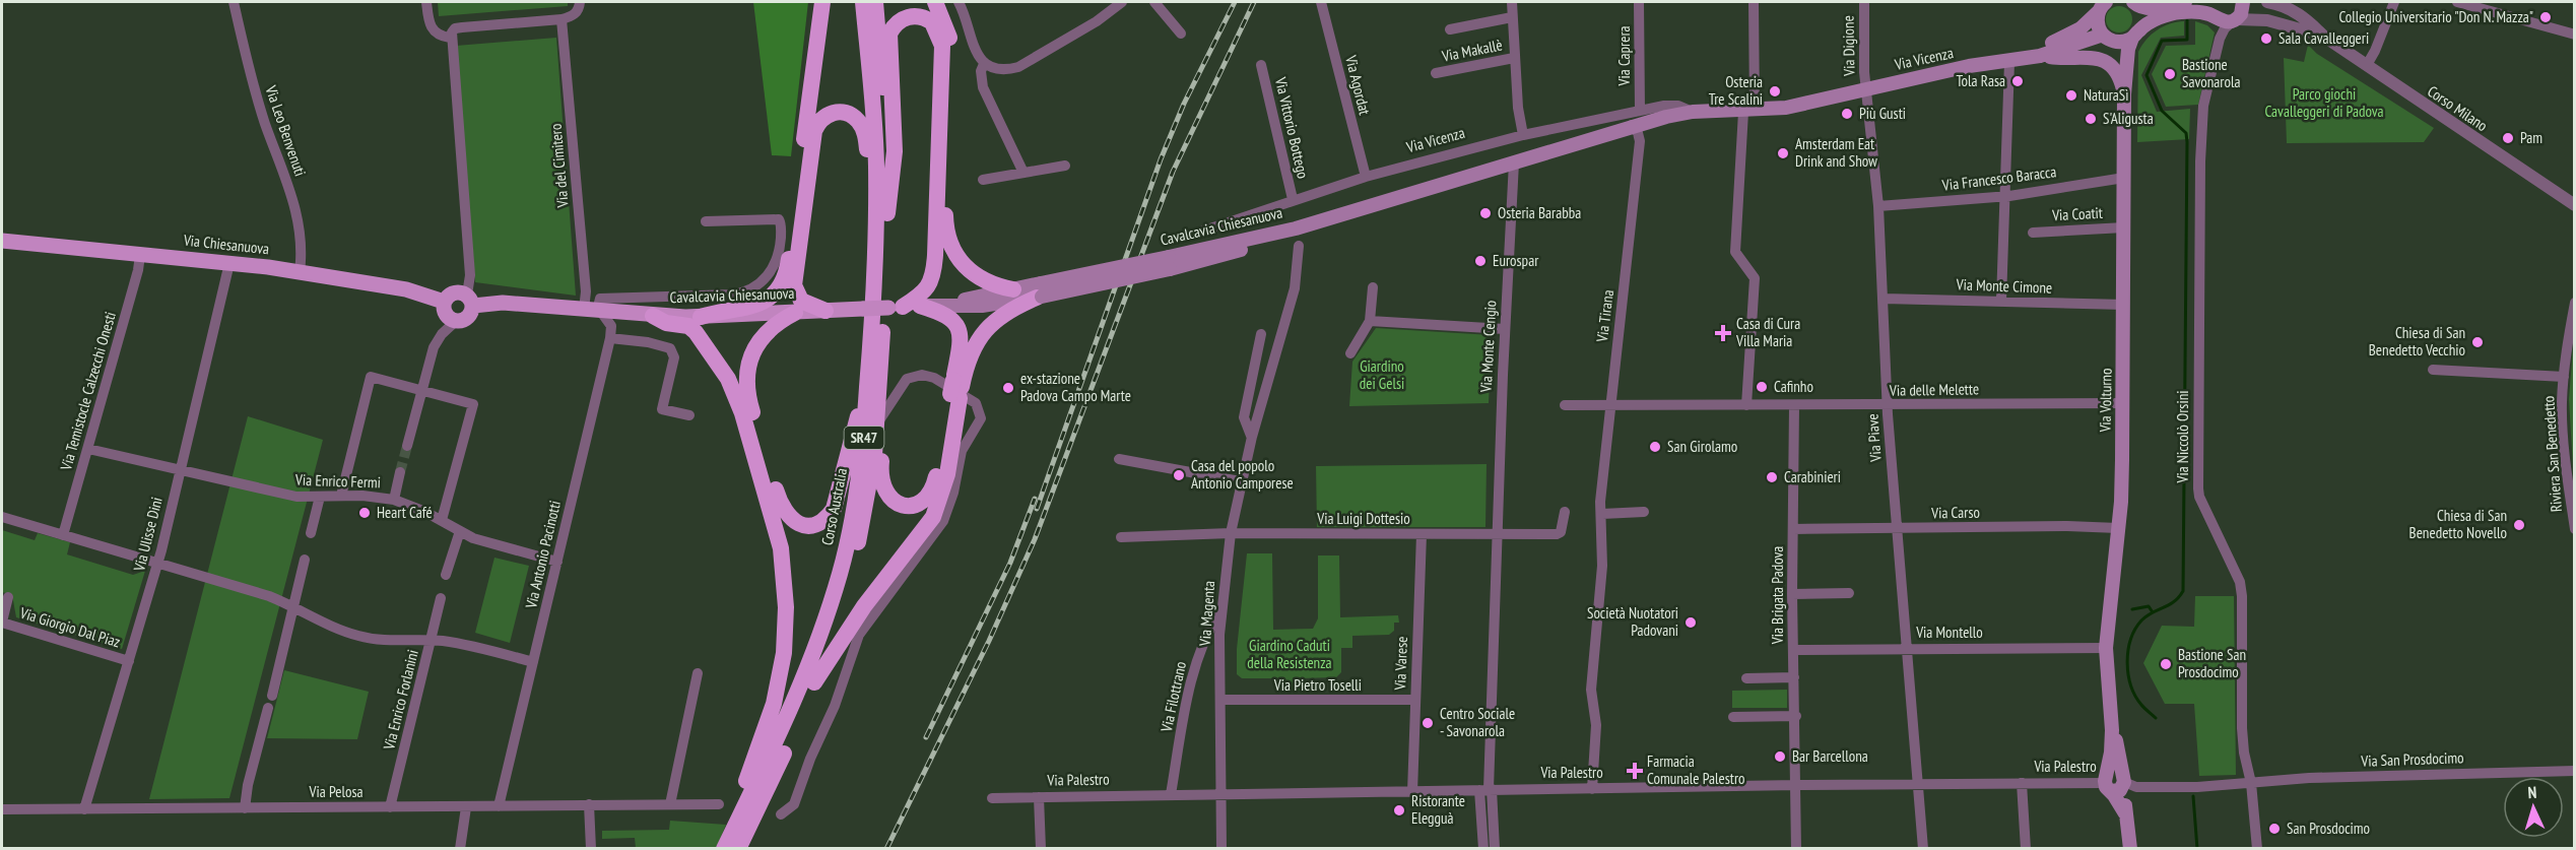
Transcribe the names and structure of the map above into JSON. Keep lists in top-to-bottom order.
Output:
{
  "streets": {
    "highway": ["SR47", "Corso Australia"],
    "main road": [
      "Via Vicenza",
      "Cavalcavia Chiesanuova",
      "Via Chiesanuova",
      "Via Volturno"
    ],
    "street": [
      "Via Digione",
      "Via Makallè",
      "Via Caprera",
      "Via Agordat",
      "Corso Milano",
      "Via Vittorio Bottego",
      "Via Leo Benvenuti",
      "Via del Cimitero",
      "Via Francesco Baracca",
      "Via Coatit",
      "Via Monte Cimone",
      "Via Tirana",
      "Via Monte Cengio",
      "Via delle Melette",
      "Via Temistocle Calzecchi Onesti",
      "Via Niccolò Orsini",
      "Via Piave",
      "Riviera San Benedetto",
      "Via Enrico Fermi",
      "Via Carso",
      "Via Luigi Dottesio",
      "Via Ulisse Dini",
      "Via Antonio Pacinotti",
      "Via Brigata Padova",
      "Via Magenta",
      "Via Giorgio Dal Piaz",
      "Via Montello",
      "Via Varese",
      "Via Pietro Toselli",
      "Via Filottrano",
      "Via Enrico Forlanini",
      "Via San Prosdocimo",
      "Via Palestro",
      "Via Pelosa"
    ]
  },
  "crossings": [
    ["Via Digione", "Via Vicenza"],
    ["Via Digione", "Via Piave"],
    ["Via Makallè", "Via Vicenza"],
    ["Via Caprera", "Via Vicenza"],
    ["Via Vicenza", "Via Agordat"],
    ["Via Vicenza", "Corso Milano"],
    ["Via Vicenza", "Via Vittorio Bottego"],
    ["Via Vicenza", "Cavalcavia Chiesanuova"],
    ["Via Vicenza", "Via Tirana"],
    ["Via Vicenza", "Via Monte Cengio"],
    ["Via Vicenza", "Via Volturno"],
    ["Via Vicenza", "Via Niccolò Orsini"],
    ["Via Vicenza", "Via Piave"],
    ["Corso Milano", "Via Niccolò Orsini"],
    ["Via Leo Benvenuti", "Via Chiesanuova"],
    ["Via del Cimitero", "Cavalcavia Chiesanuova"],
    ["Via Francesco Baracca", "Via Volturno"],
    ["Via Francesco Baracca", "Via Piave"],
    ["Via Coatit", "Via Volturno"],
    ["Via Chiesanuova", "Via Temistocle Calzecchi Onesti"],
    ["Via Chiesanuova", "Via Ulisse Dini"],
    ["Via Monte Cimone", "Via Volturno"],
    ["Via Monte Cimone", "Via Piave"],
    ["Via Tirana", "Via delle Melette"],
    ["Via Tirana", "Via Palestro"],
    ["Via Monte Cengio", "Via Luigi Dottesio"],
    ["Via Monte Cengio", "Via Palestro"],
    ["Via delle Melette", "Via Volturno"],
    ["Via delle Melette", "Via Piave"],
    ["Via delle Melette", "Via Brigata Padova"],
    ["Via Temistocle Calzecchi Onesti", "Via Enrico Fermi"],
    ["Via Volturno", "Via Carso"],
    ["Via Volturno", "Via Montello"],
    ["Via Volturno", "Via Palestro"],
    ["Via Niccolò Orsini", "Via San Prosdocimo"],
    ["Via Niccolò Orsini", "Via Palestro"],
    ["Via Piave", "Via Carso"],
    ["Via Piave", "Via Montello"],
    ["Via Piave", "Via Palestro"],
    ["Via Enrico Fermi", "Via Ulisse Dini"],
    ["Via Enrico Fermi", "Via Antonio Pacinotti"],
    ["Via Carso", "Via Brigata Padova"],
    ["Via Luigi Dottesio", "Via Magenta"],
    ["Via Luigi Dottesio", "Via Varese"],
    ["Via Ulisse Dini", "Via Giorgio Dal Piaz"],
    ["Via Ulisse Dini", "Via Pelosa"],
    ["Via Antonio Pacinotti", "Via Pelosa"],
    ["Via Brigata Padova", "Via Montello"],
    ["Via Brigata Padova", "Via Palestro"],
    ["Via Magenta", "Via Pietro Toselli"],
    ["Via Magenta", "Via Filottrano"],
    ["Via Magenta", "Via Palestro"],
    ["Via Varese", "Via Pietro Toselli"],
    ["Via Varese", "Via Palestro"],
    ["Via Filottrano", "Via Palestro"],
    ["Via Enrico Forlanini", "Via Pelosa"],
    ["Via San Prosdocimo", "Via Palestro"]
  ],
  "parks": ["Parco giochi Cavalleggeri di Padova", "Giardino dei Gelsi", "Giardino Caduti della Resistenza"],
  "places": {
    "other": [
      "Collegio Universitario \"Don N. Mazza\"",
      "Sala Cavalleggeri",
      "Bastione Savonarola",
      "Tola Rasa",
      "Osteria Tre Scalini",
      "NaturaSì",
      "Più Gusti",
      "S'Aligusta",
      "Pam",
      "Amsterdam Eat Drink and Show",
      "Osteria Barabba",
      "Eurospar",
      "Chiesa di San Benedetto Vecchio",
      "Cafinho",
      "ex-stazione Padova Campo Marte",
      "San Girolamo",
      "Casa del popolo Antonio Camporese",
      "Carabinieri",
      "Heart Café",
      "Chiesa di San Benedetto Novello",
      "Società Nuotatori Padovani",
      "Bastione San Prosdocimo",
      "Centro Sociale - Savonarola",
      "Bar Barcellona",
      "Ristorante Elegguà",
      "San Prosdocimo"
    ],
    "health": ["Casa di Cura Villa Maria", "Farmacia Comunale Palestro"]
  },
  "north": "top"
}
